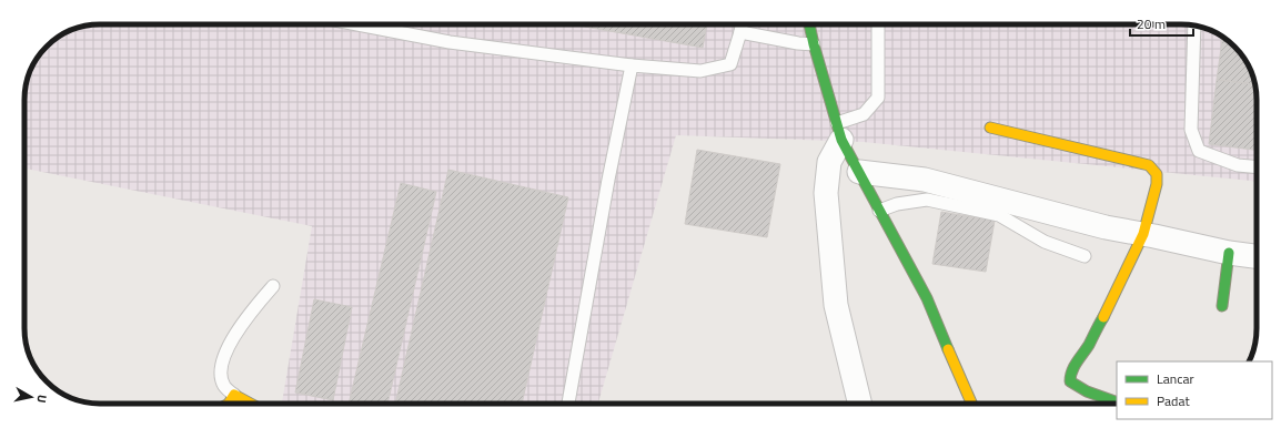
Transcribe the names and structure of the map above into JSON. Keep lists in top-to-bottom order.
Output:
{
  "legend": ["Lancar", "Padat"],
  "scale_bar": "20 m",
  "north": "right"
}
